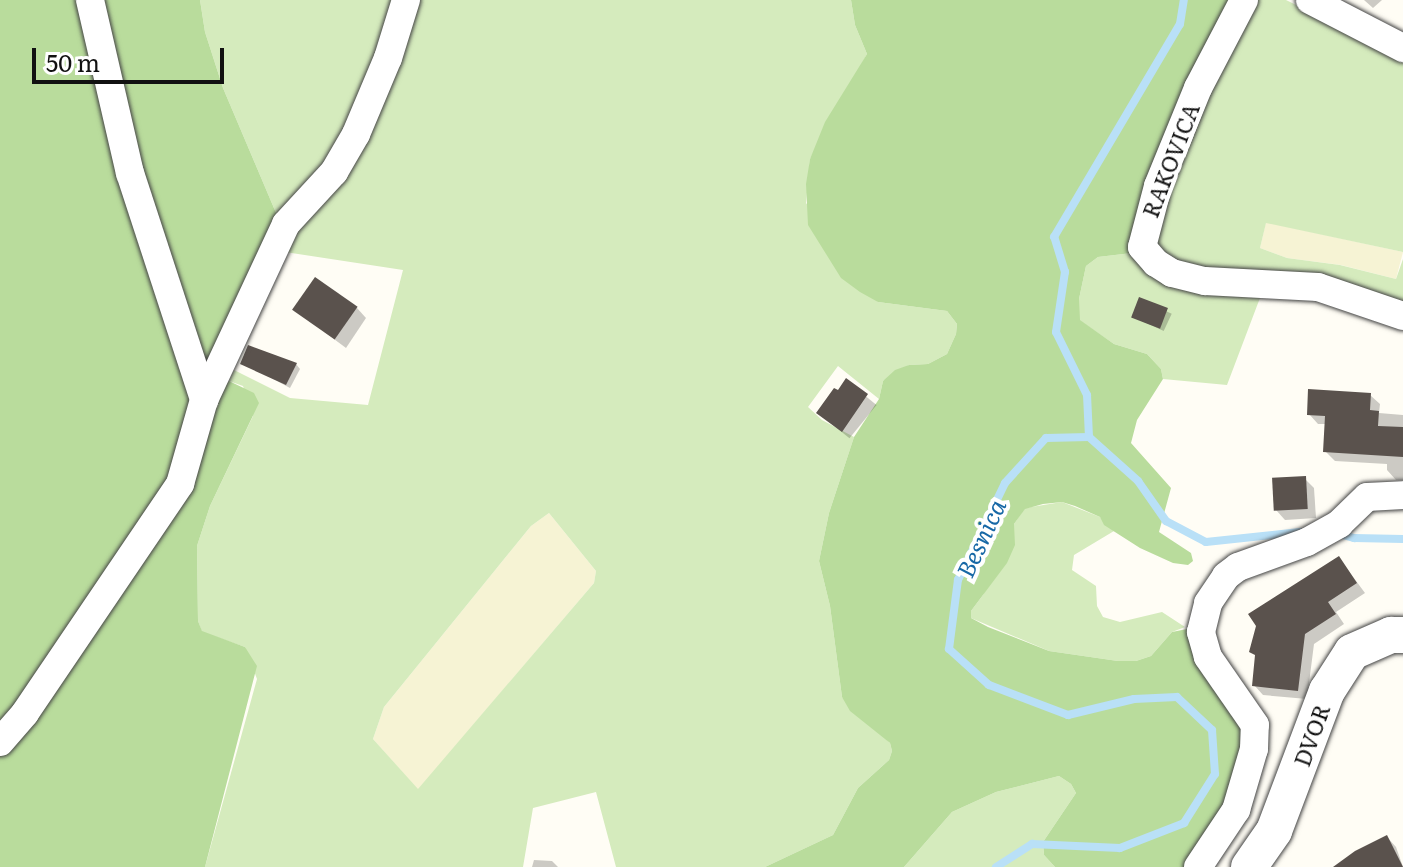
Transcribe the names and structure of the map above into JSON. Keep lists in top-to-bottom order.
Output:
{
  "streets": {
    "street": ["RAKOVICA", "DVOR"]
  },
  "water": ["Besnica"],
  "scale_bar": "50 m"
}
